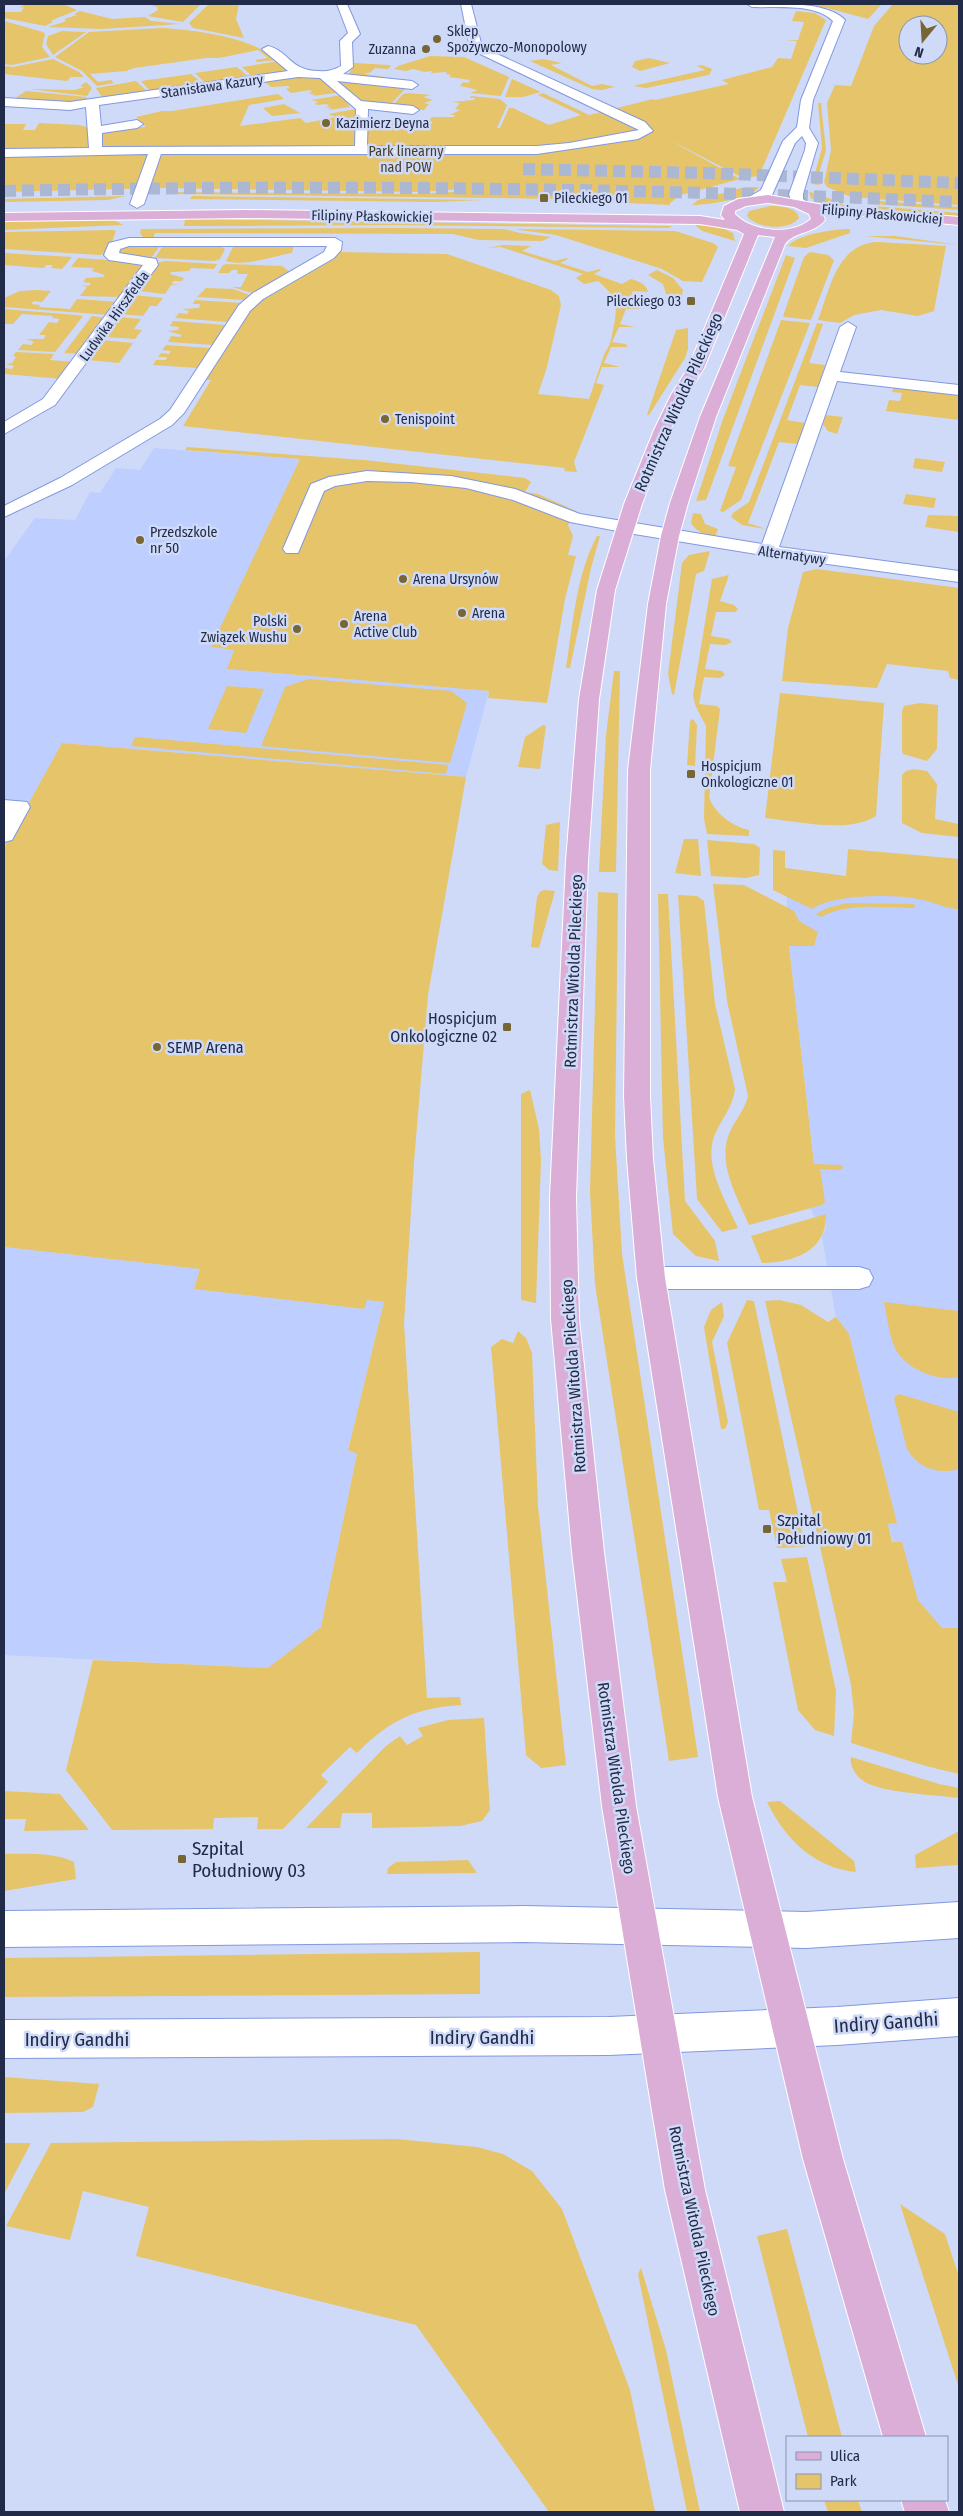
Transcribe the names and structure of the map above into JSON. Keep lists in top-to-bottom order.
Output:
{
  "streets": {
    "main road": ["Filipiny Płaskowickiej", "Rotmistrza Witolda Pileckiego"],
    "street": [
      "Stanisława Kazury",
      "Ludwika Hirszfelda",
      "Alternatywy",
      "Indiry Gandhi"
    ]
  },
  "crossings": [
    ["Filipiny Płaskowickiej", "Rotmistrza Witolda Pileckiego"],
    ["Rotmistrza Witolda Pileckiego", "Alternatywy"],
    ["Rotmistrza Witolda Pileckiego", "Indiry Gandhi"]
  ],
  "parks": ["Park linearny nad POW"],
  "places": {
    "other": [
      "Sklep Spożywczo-Monopolowy",
      "Zuzanna",
      "Kazimierz Deyna",
      "Tenispoint",
      "Przedszkole nr 50",
      "Arena Ursynów",
      "Arena",
      "Arena Active Club",
      "Polski Związek Wushu",
      "SEMP Arena"
    ],
    "transit": [
      "Pileckiego 01",
      "Pileckiego 03",
      "Hospicjum Onkologiczne 01",
      "Hospicjum Onkologiczne 02",
      "Szpital Południowy 01",
      "Szpital Południowy 03"
    ]
  },
  "legend": ["Ulica", "Park"],
  "north": "bottom"
}
